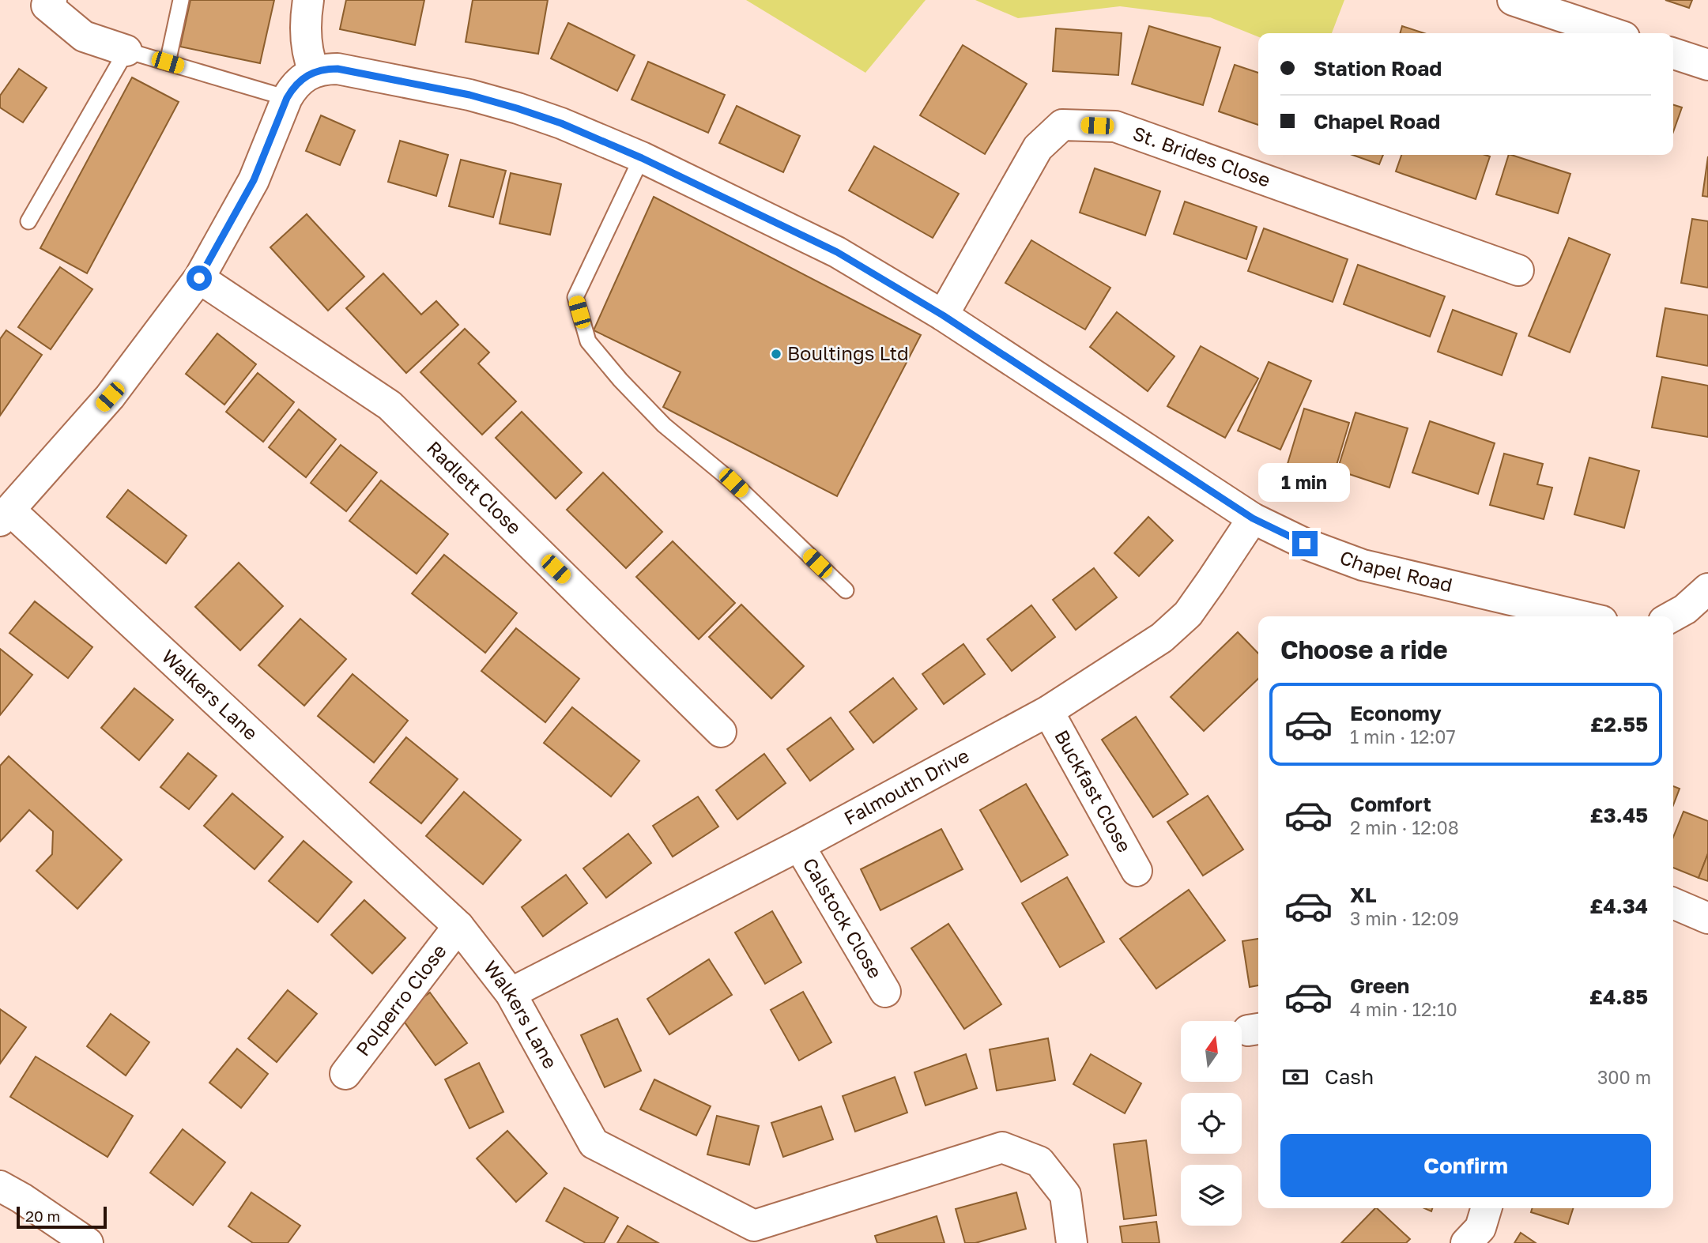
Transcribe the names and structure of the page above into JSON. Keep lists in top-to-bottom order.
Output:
{
  "streets": {
    "street": [
      "St. Brides Close",
      "Radlett Close",
      "Chapel Road",
      "Walkers Lane",
      "Falmouth Drive",
      "Buckfast Close",
      "Calstock Close",
      "Polperro Close"
    ]
  },
  "crossings": [
    ["St. Brides Close", "Chapel Road"],
    ["Chapel Road", "Falmouth Drive"],
    ["Walkers Lane", "Falmouth Drive"],
    ["Walkers Lane", "Polperro Close"],
    ["Falmouth Drive", "Buckfast Close"],
    ["Falmouth Drive", "Calstock Close"]
  ],
  "places": ["Boultings Ltd"],
  "scale_bar": "20 m",
  "north": "top",
  "page": {
    "banner": ["Station Road", "Chapel Road"],
    "bubble": "1 min",
    "heading": "Choose a ride",
    "list": [
      {
        "name": "Economy",
        "note": "1 min · 12:07",
        "value": "£2.55"
      },
      {
        "name": "Comfort",
        "note": "2 min · 12:08",
        "value": "£3.45"
      },
      {
        "name": "XL",
        "note": "3 min · 12:09",
        "value": "£4.34"
      },
      {
        "name": "Green",
        "note": "4 min · 12:10",
        "value": "£4.85"
      }
    ],
    "pay": ["Cash", "300 m"],
    "buttons": "Confirm",
    "scale": "20 m"
  }
}
